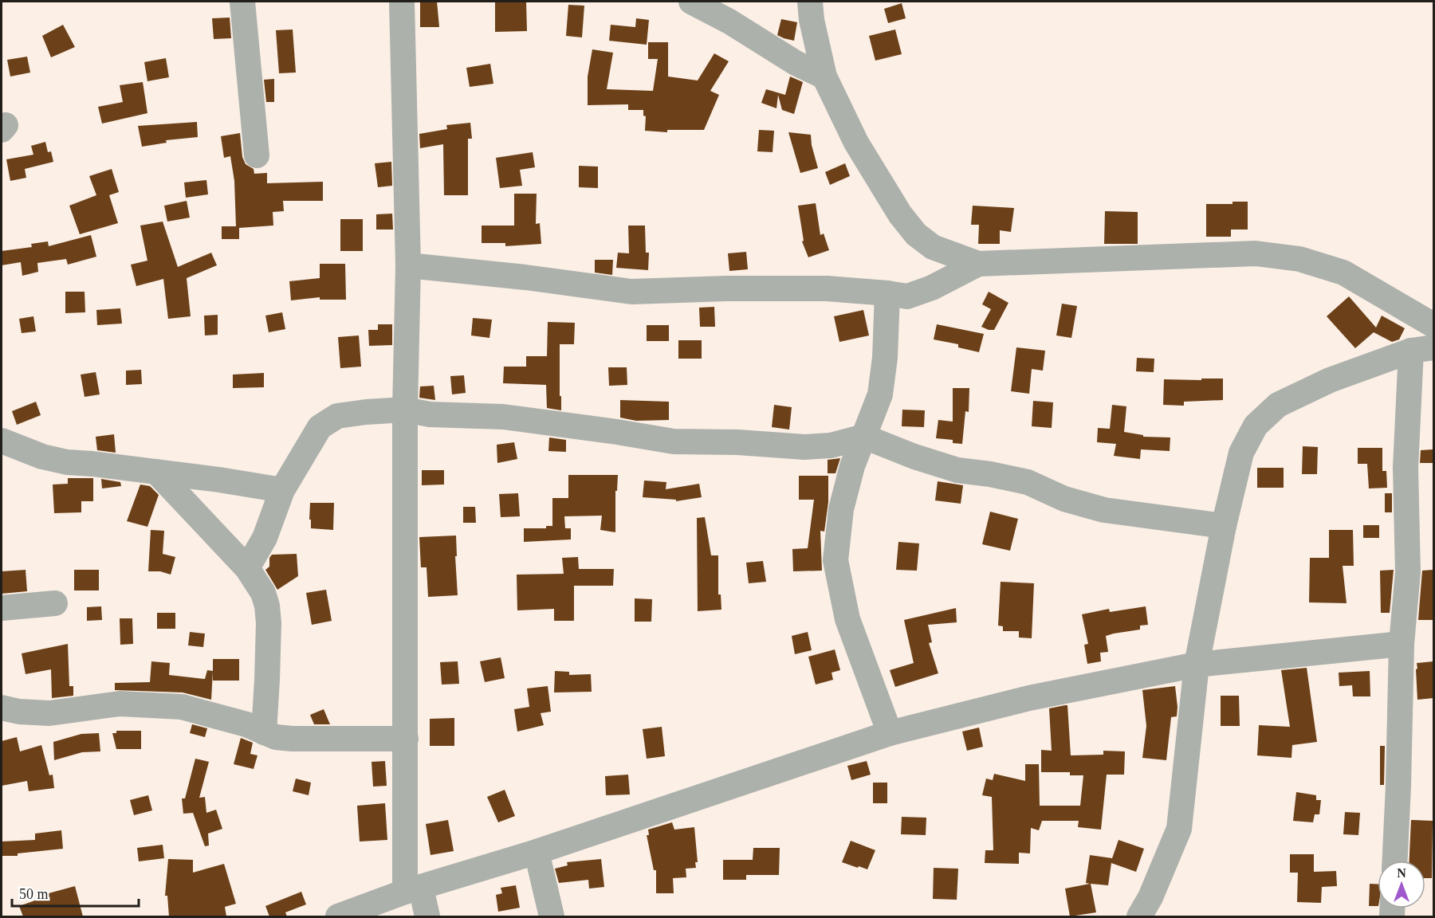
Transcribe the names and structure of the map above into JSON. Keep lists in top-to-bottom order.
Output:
{
  "scale_bar": "50 m",
  "north": "top"
}
